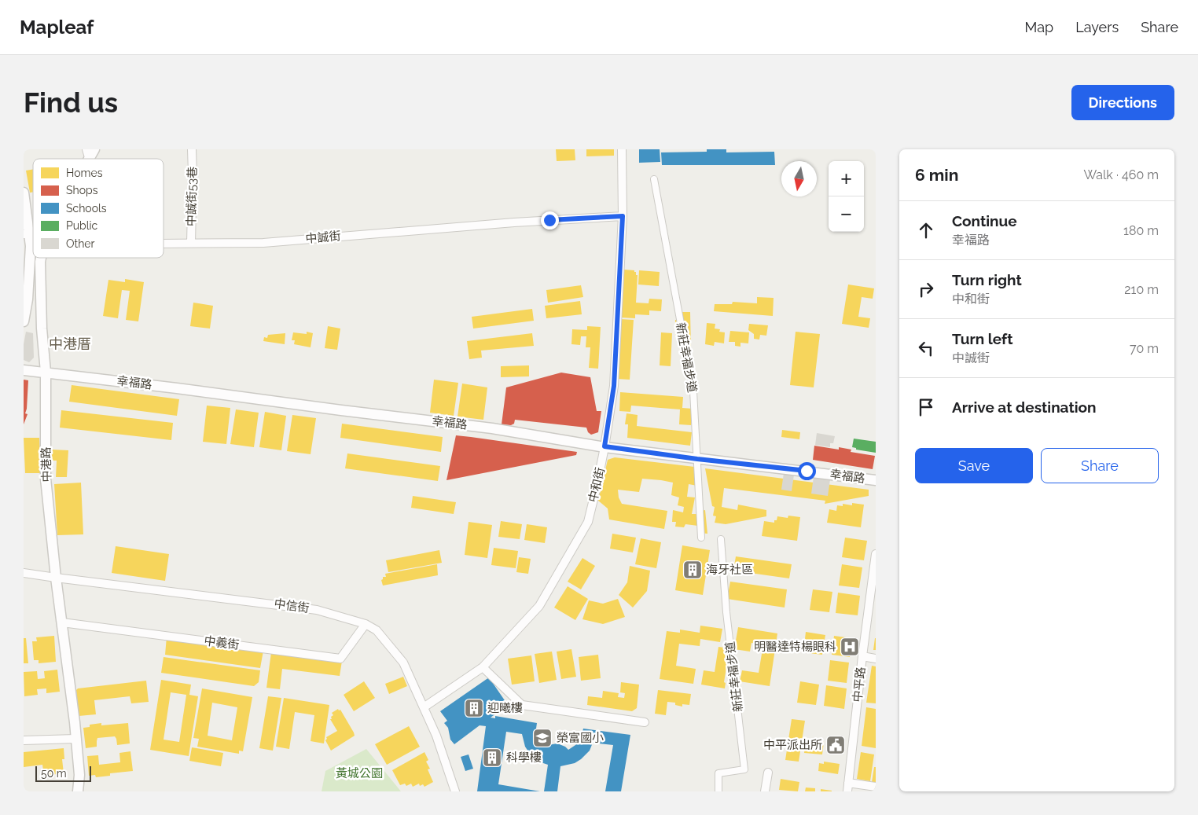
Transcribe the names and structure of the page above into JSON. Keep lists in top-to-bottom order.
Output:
{
  "streets": {
    "street": [
      "中誠街53巷",
      "中誠街",
      "新莊幸福步道",
      "幸福路",
      "中港路",
      "中和街",
      "中信街",
      "中義街",
      "中平路"
    ]
  },
  "crossings": [
    ["中誠街53巷", "中誠街"],
    ["中誠街", "中和街"],
    ["新莊幸福步道", "幸福路"],
    ["幸福路", "中港路"],
    ["幸福路", "中和街"],
    ["中港路", "中信街"],
    ["中港路", "中義街"],
    ["中和街", "中信街"],
    ["中信街", "中義街"]
  ],
  "districts": ["中港厝"],
  "parks": ["黃城公園"],
  "places": {
    "building": ["海牙社區", "迎曦樓", "科學樓"],
    "hospital": ["明醫達特楊眼科"],
    "school or university": ["榮富國小"],
    "public building": ["中平派出所"]
  },
  "legend": [
    "Homes",
    "Shops",
    "Schools",
    "Public",
    "Other"
  ],
  "scale_bar": "50 m",
  "north": "bottom",
  "page": {
    "header": "Mapleaf",
    "nav": ["Map", "Layers", "Share"],
    "buttons": [
      "Directions",
      ["Save", "Share"]
    ],
    "title": "Find us",
    "heading": ["6 min", "Walk · 460 m"],
    "map_buttons": ["+", "−"],
    "list": [
      ["Continue", "幸福路", "180 m"],
      ["Turn right", "中和街", "210 m"],
      ["Turn left", "中誠街", "70 m"],
      "Arrive at destination"
    ],
    "scale": "50 m"
  }
}
